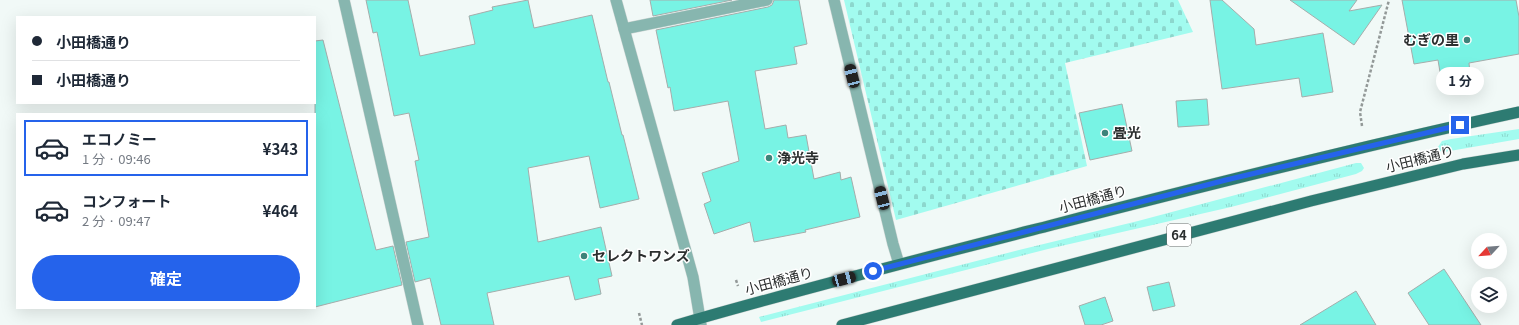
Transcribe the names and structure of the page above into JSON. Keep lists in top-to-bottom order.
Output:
{
  "streets": {
    "main road": ["小田橋通り", "64"]
  },
  "places": [
    "むぎの里",
    "畳光",
    "浄光寺",
    "セレクトワンズ"
  ],
  "north": "bottom left",
  "page": {
    "banner": ["小田橋通り", "小田橋通り"],
    "bubble": "1 分",
    "list": [
      {
        "name": "エコノミー",
        "note": "1 分 · 09:46",
        "value": "¥343"
      },
      {
        "name": "コンフォート",
        "note": "2 分 · 09:47",
        "value": "¥464"
      }
    ],
    "buttons": "確定"
  }
}
